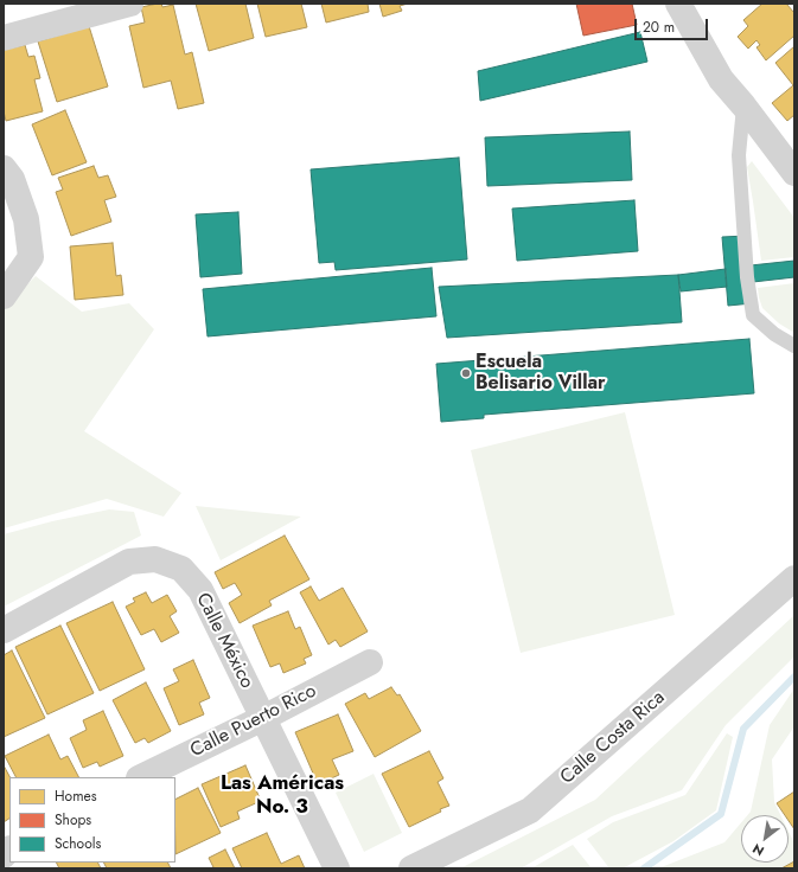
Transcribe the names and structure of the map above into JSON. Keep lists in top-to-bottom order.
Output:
{
  "streets": {
    "street": ["Calle México", "Calle Puerto Rico", "Calle Costa Rica"]
  },
  "crossings": [
    ["Calle México", "Calle Puerto Rico"]
  ],
  "districts": ["Las Américas No. 3"],
  "places": ["Escuela Belisario Villar"],
  "legend": ["Homes", "Shops", "Schools"],
  "scale_bar": "20 m",
  "north": "bottom left"
}
